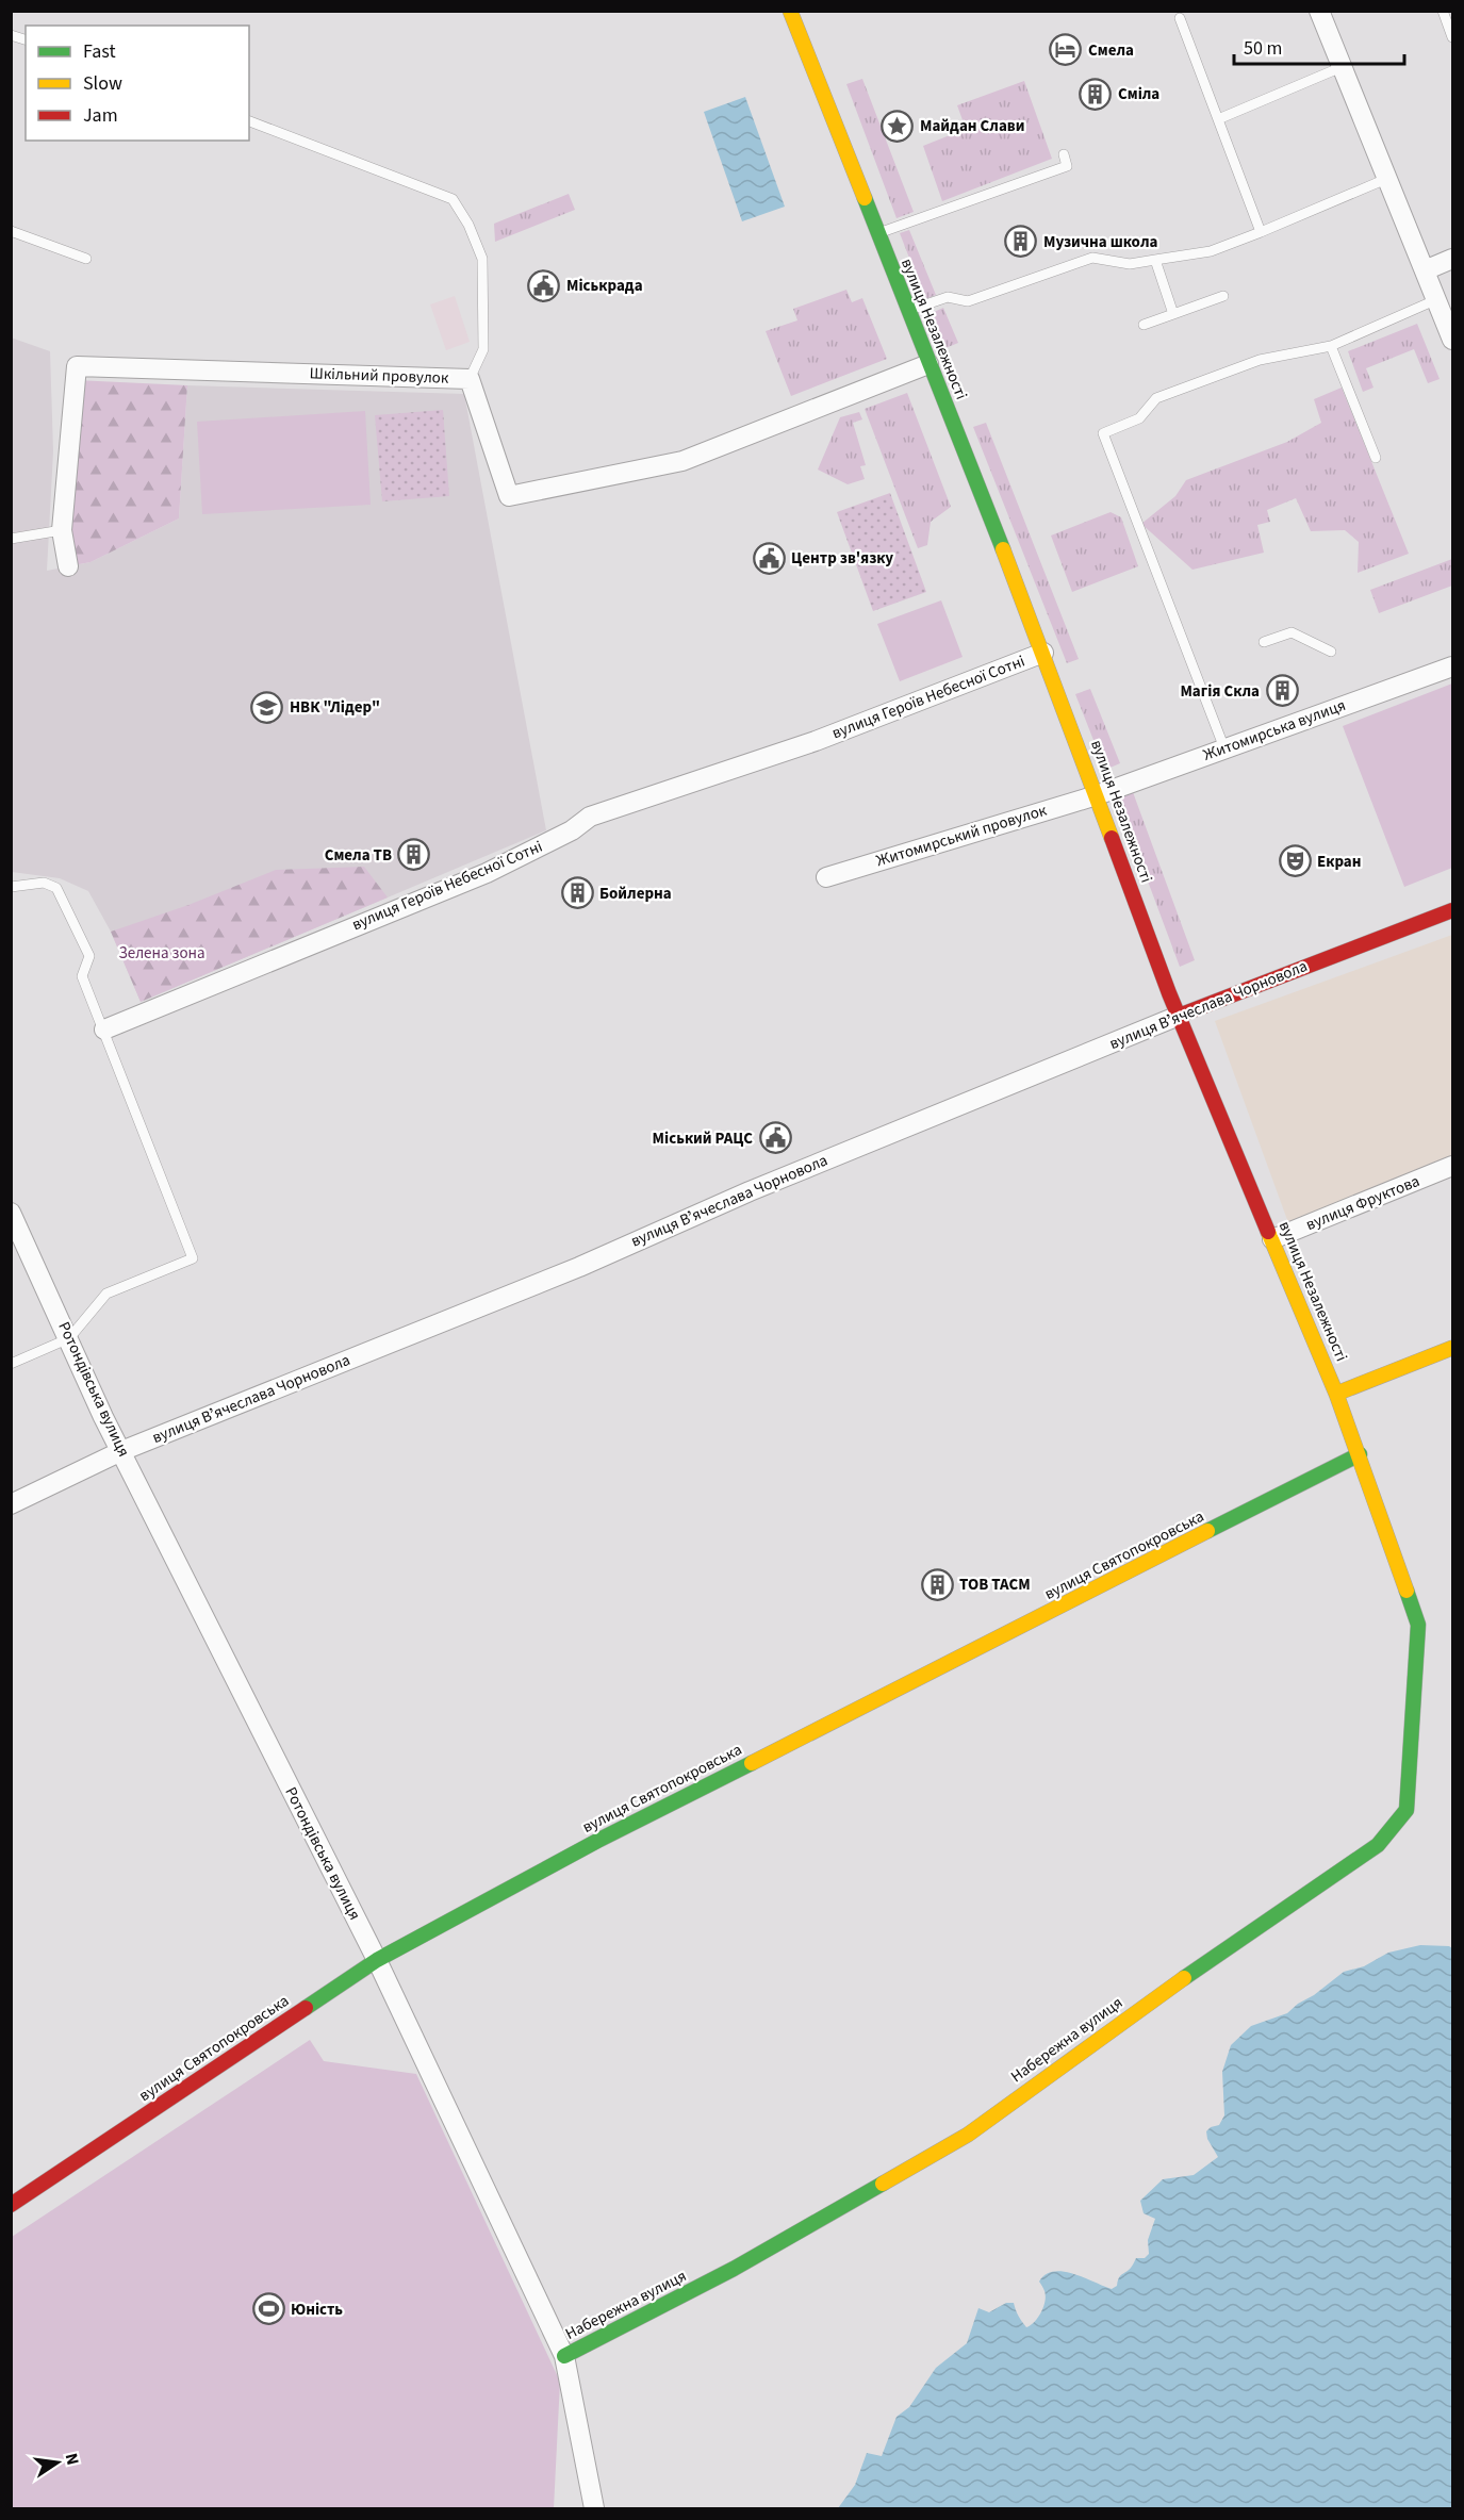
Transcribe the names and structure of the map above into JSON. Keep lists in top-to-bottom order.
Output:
{
  "streets": {
    "street": [
      "вулиця Незалежності",
      "Шкільний провулок",
      "вулиця Героїв Небесної Сотні",
      "Житомирська вулиця",
      "Житомирський провулок",
      "вулиця Вʼячеслава Чорновола",
      "вулиця Фруктова",
      "Ротондівська вулиця",
      "вулиця Святопокровська",
      "Набережна вулиця"
    ]
  },
  "crossings": [
    ["вулиця Незалежності", "Шкільний провулок"],
    ["вулиця Незалежності", "вулиця Героїв Небесної Сотні"],
    ["вулиця Незалежності", "Житомирська вулиця"],
    ["вулиця Незалежності", "Житомирський провулок"],
    ["вулиця Незалежності", "вулиця Вʼячеслава Чорновола"],
    ["вулиця Незалежності", "вулиця Фруктова"],
    ["вулиця Незалежності", "вулиця Святопокровська"],
    ["вулиця Незалежності", "Набережна вулиця"],
    ["Житомирська вулиця", "Житомирський провулок"],
    ["вулиця Вʼячеслава Чорновола", "Ротондівська вулиця"],
    ["Ротондівська вулиця", "вулиця Святопокровська"],
    ["Ротондівська вулиця", "Набережна вулиця"]
  ],
  "parks": ["Зелена зона"],
  "places": {
    "hotel": ["Смела"],
    "building": [
      "Сміла",
      "Музична школа",
      "Магія Скла",
      "Смела ТВ",
      "Бойлерна",
      "ТОВ ТАСМ"
    ],
    "place": ["Майдан Слави"],
    "public building": ["Міськрада", "Центр зв'язку", "Міський РАЦС"],
    "school or university": ["НВК \"Лідер\""],
    "theatre": ["Екран"],
    "sports": ["Юність"]
  },
  "legend": ["Fast", "Slow", "Jam"],
  "scale_bar": "50 m",
  "north": "right"
}
